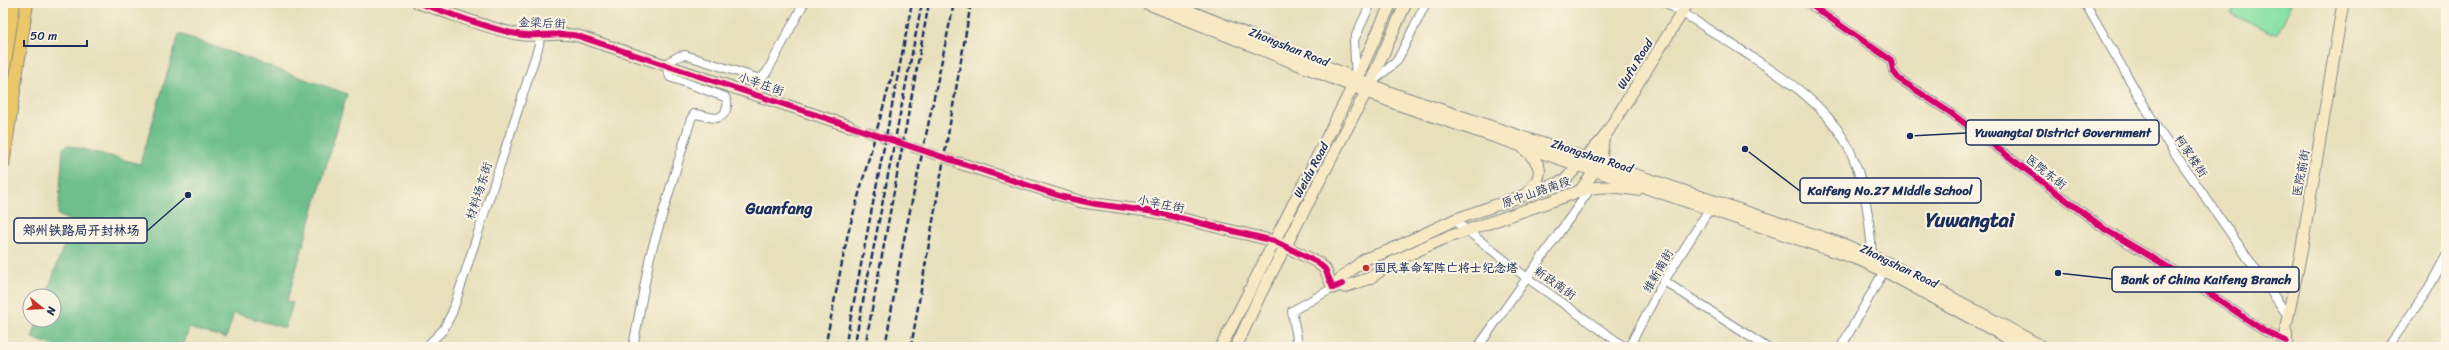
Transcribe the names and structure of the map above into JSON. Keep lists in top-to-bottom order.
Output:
{
  "streets": {
    "main road": [
      "金梁后街",
      "Zhongshan Road",
      "Wufu Road",
      "小辛庄街",
      "Weidu Road",
      "医院前街",
      "原中山路南段"
    ],
    "street": [
      "柯家楼街",
      "医院东街",
      "材料场东街",
      "维新南街",
      "新政南街"
    ]
  },
  "crossings": [
    ["金梁后街", "小辛庄街"],
    ["金梁后街", "材料场东街"],
    ["Zhongshan Road", "Weidu Road"],
    ["Zhongshan Road", "原中山路南段"],
    ["Zhongshan Road", "维新南街"],
    ["Wufu Road", "原中山路南段"],
    ["小辛庄街", "Weidu Road"],
    ["小辛庄街", "原中山路南段"],
    ["柯家楼街", "医院前街"],
    ["医院东街", "医院前街"],
    ["原中山路南段", "新政南街"]
  ],
  "districts": ["Guanfang", "Yuwangtai"],
  "places": [
    "Yuwangtai District Government",
    "Kaifeng No.27 Middle School",
    "郑州铁路局开封林场",
    "国民革命军阵亡将士纪念塔",
    "Bank of China Kaifeng Branch"
  ],
  "scale_bar": "50 m",
  "north": "right"
}
